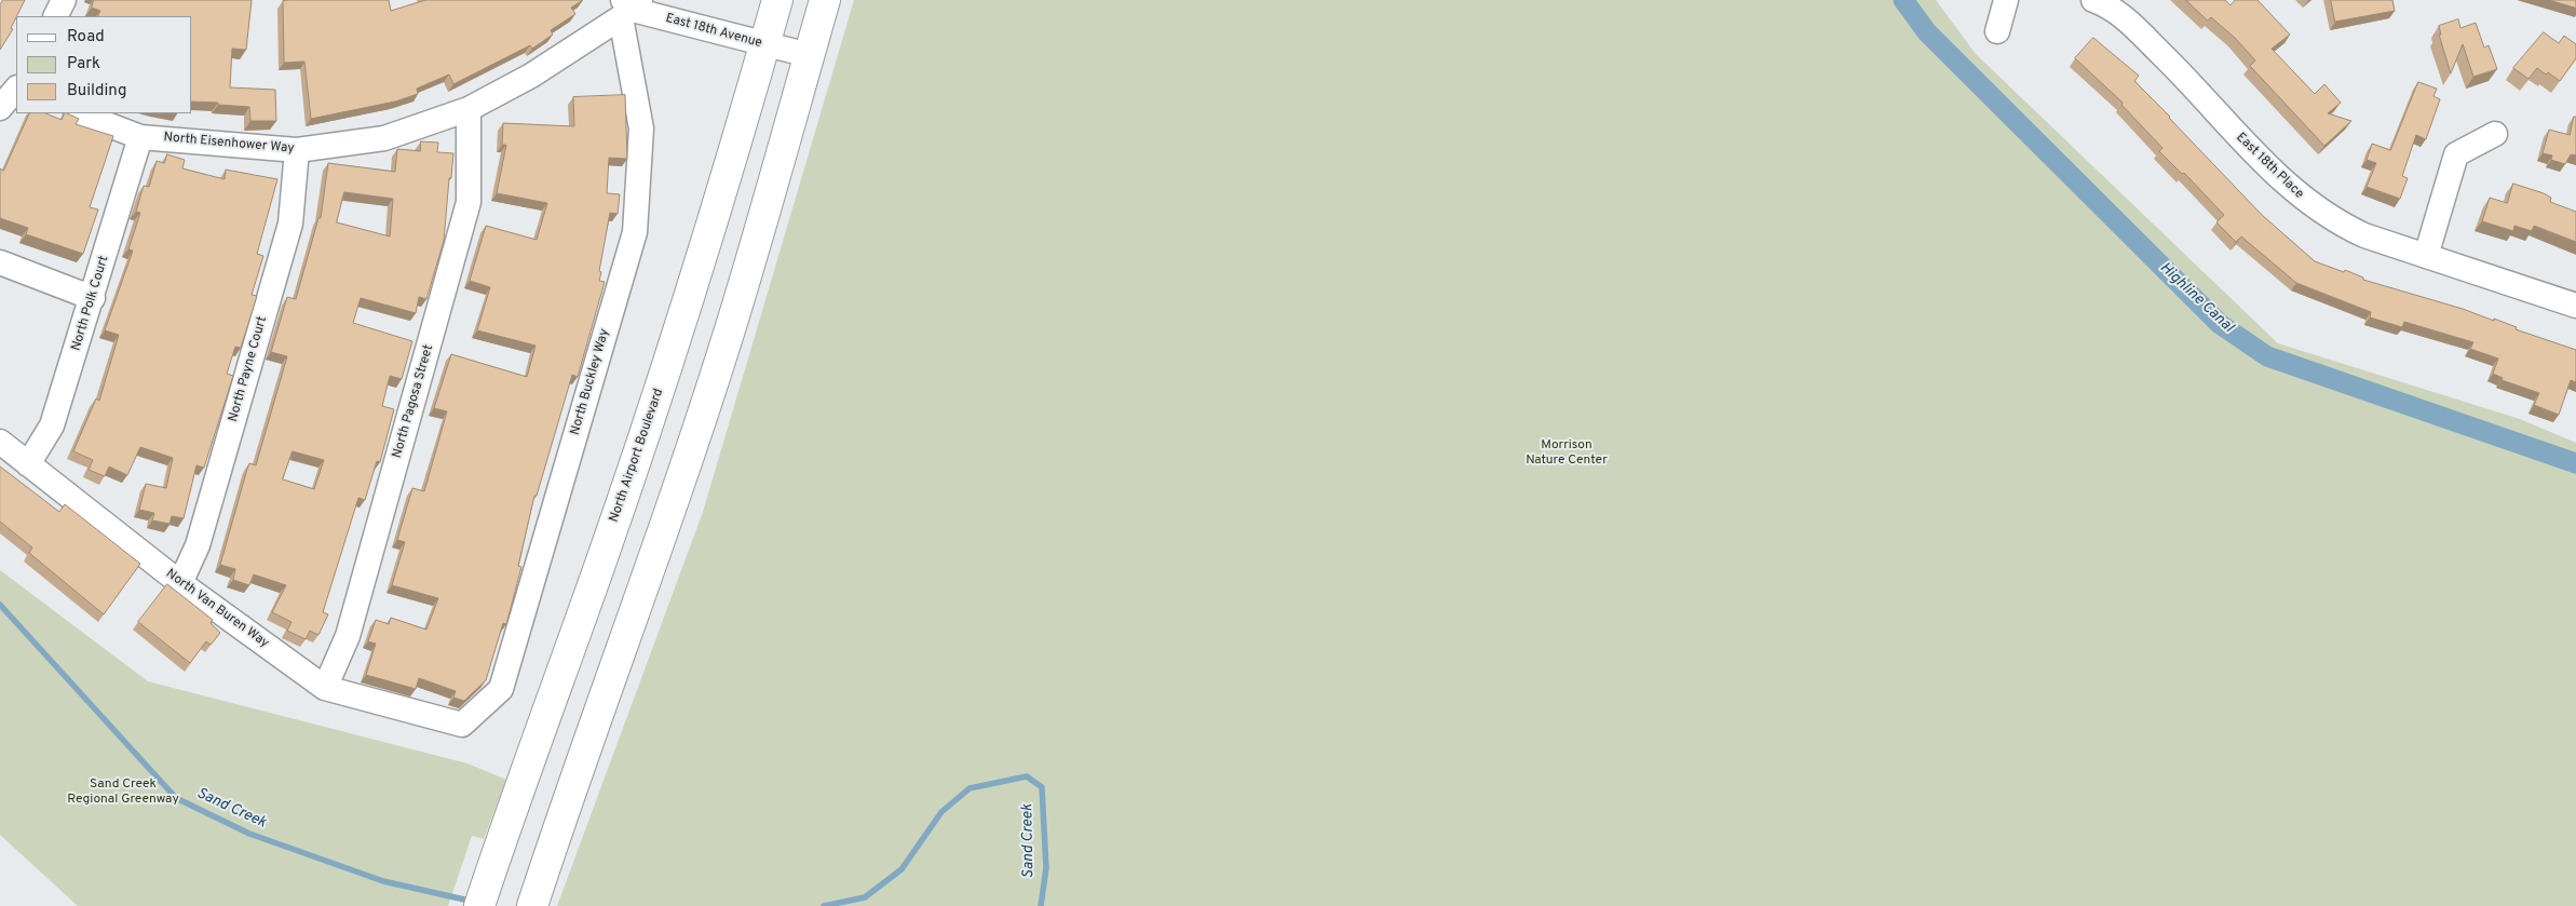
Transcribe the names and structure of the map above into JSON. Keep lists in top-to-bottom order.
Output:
{
  "streets": {
    "main road": ["North Airport Boulevard"],
    "street": [
      "East 18th Avenue",
      "North Eisenhower Way",
      "East 18th Place",
      "North Polk Court",
      "North Payne Court",
      "North Buckley Way",
      "North Pagosa Street",
      "North Van Buren Way"
    ]
  },
  "crossings": [
    ["East 18th Avenue", "North Eisenhower Way"],
    ["East 18th Avenue", "North Buckley Way"],
    ["East 18th Avenue", "North Airport Boulevard"],
    ["North Eisenhower Way", "North Polk Court"],
    ["North Eisenhower Way", "North Payne Court"],
    ["North Eisenhower Way", "North Buckley Way"],
    ["North Eisenhower Way", "North Pagosa Street"],
    ["North Polk Court", "North Van Buren Way"],
    ["North Payne Court", "North Van Buren Way"],
    ["North Buckley Way", "North Van Buren Way"],
    ["North Pagosa Street", "North Van Buren Way"]
  ],
  "water": ["Highline Canal", "Sand Creek"],
  "parks": ["Morrison Nature Center", "Sand Creek Regional Greenway"],
  "legend": ["Road", "Park", "Building"]
}
